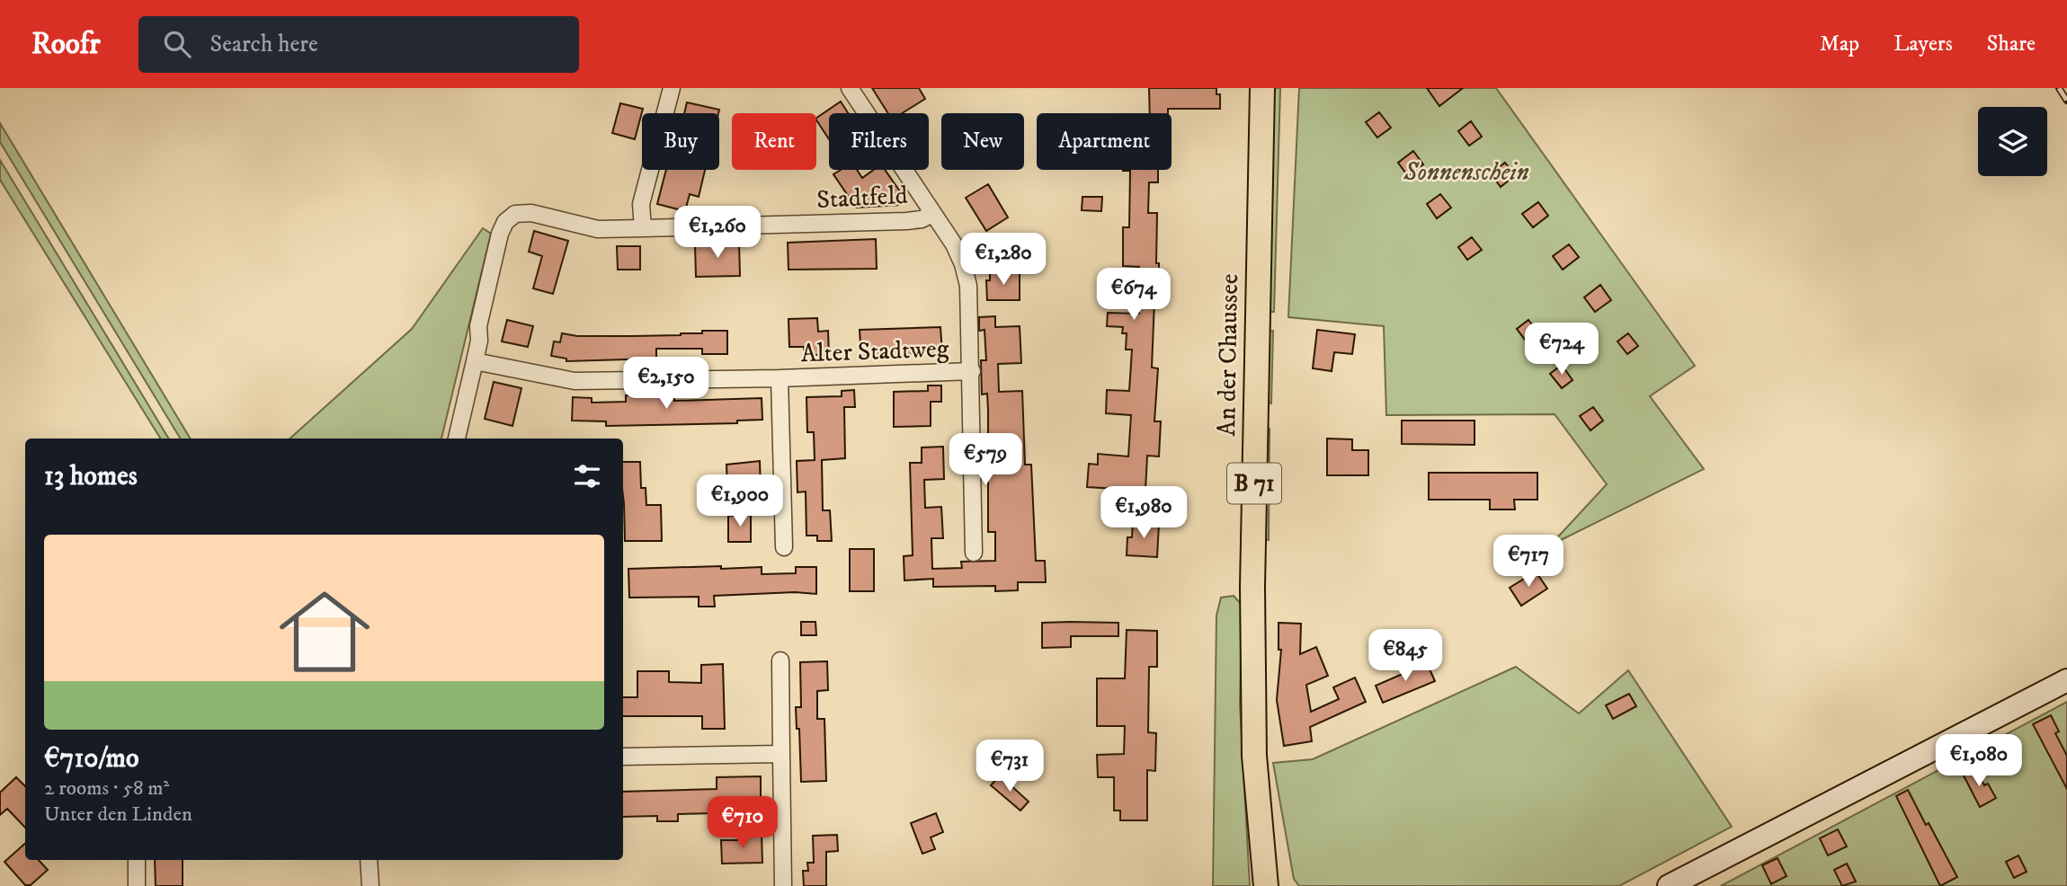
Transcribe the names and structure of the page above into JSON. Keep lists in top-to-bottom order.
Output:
{
  "streets": {
    "main road": ["An der Chaussee", "B 71"],
    "street": ["Stadtfeld", "Alter Stadtweg"]
  },
  "crossings": [
    ["Stadtfeld", "Alter Stadtweg"]
  ],
  "parks": ["Sonnenschein"],
  "page": {
    "header": "Roofr",
    "search": "Search here",
    "nav": ["Map", "Layers", "Share"],
    "chip": [
      "Buy",
      "Rent",
      "Filters",
      "New",
      "Apartment"
    ],
    "price": [
      "€1,260",
      "€1,280",
      "€674",
      "€724",
      "€2,150",
      "€579",
      "€1,900",
      "€1,980",
      "€717",
      "€845",
      "€1,080",
      "€731",
      "€710"
    ],
    "heading": "13 homes",
    "list": [
      {
        "name": "€710/mo",
        "note": "2 rooms · 58 m² · Unter den Linden"
      }
    ]
  }
}
